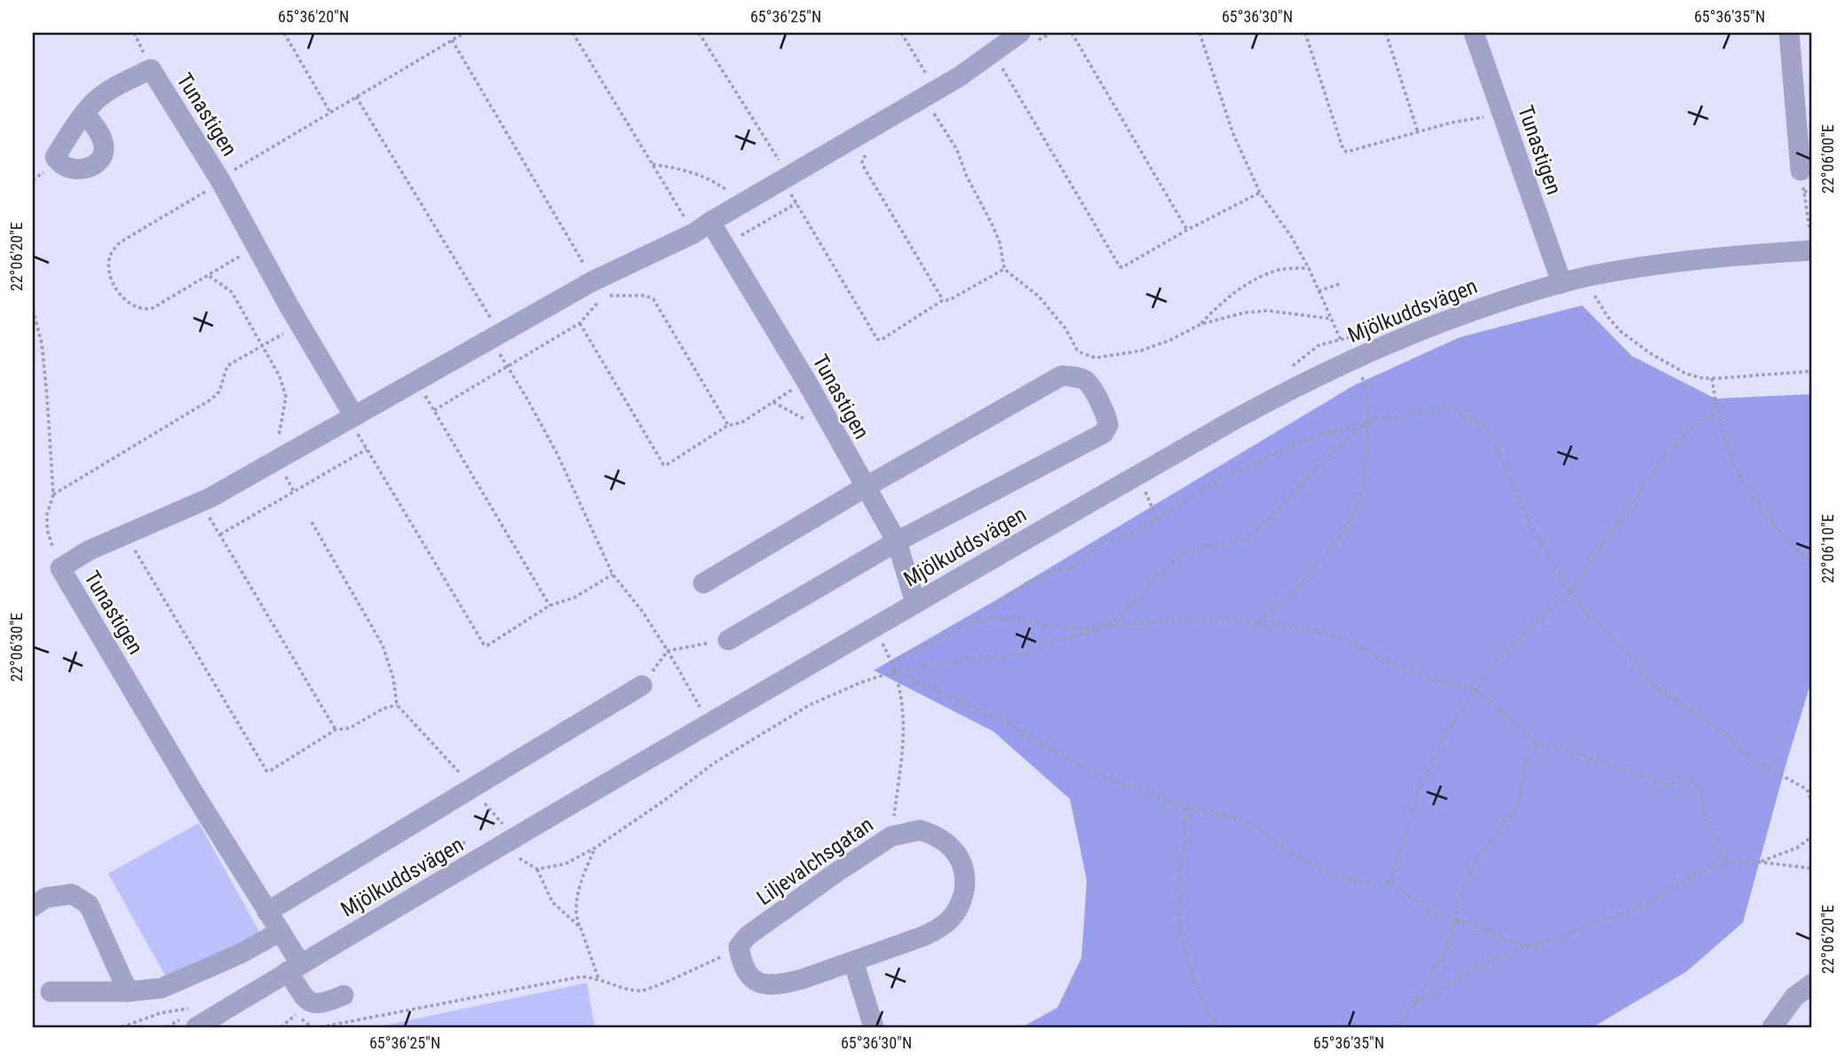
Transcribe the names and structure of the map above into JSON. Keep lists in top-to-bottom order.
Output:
{
  "streets": {
    "street": ["Tunastigen", "Mjölkuddsvägen", "Liljevalchsgatan"]
  },
  "crossings": [
    ["Tunastigen", "Mjölkuddsvägen"]
  ],
  "coordinates": [
    "65°36'20\"N",
    "65°36'25\"N",
    "65°36'30\"N",
    "65°36'35\"N",
    "22°06'00\"E",
    "22°06'20\"E",
    "22°06'10\"E",
    "22°06'30\"E"
  ]
}
